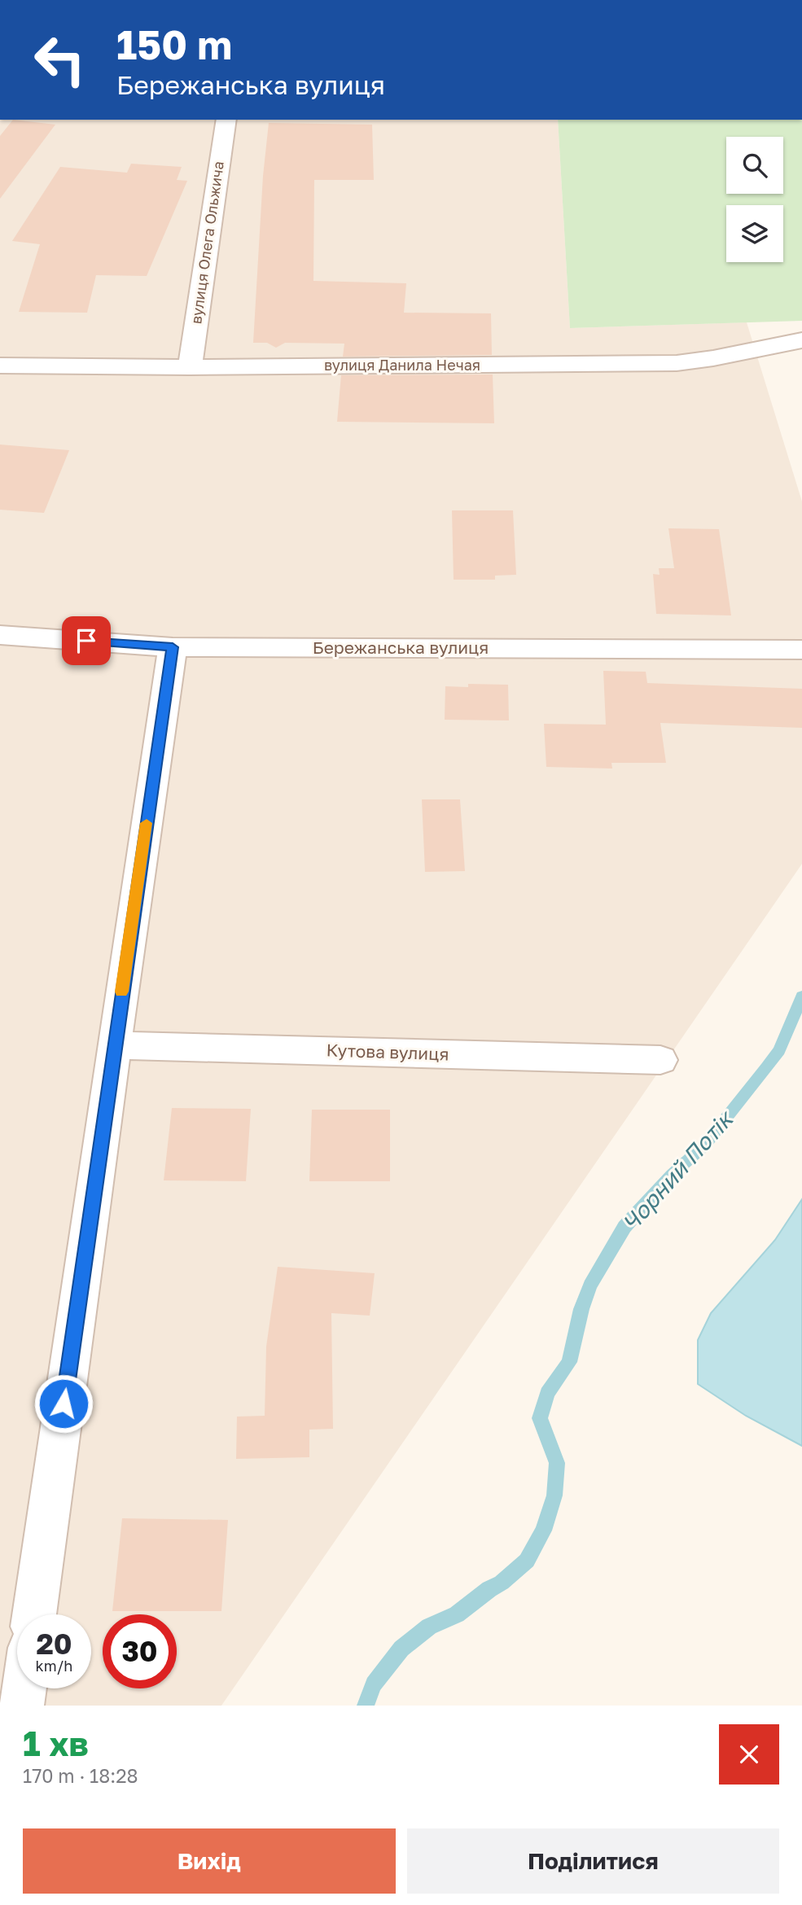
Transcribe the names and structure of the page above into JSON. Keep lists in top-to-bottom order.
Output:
{
  "streets": {
    "street": [
      "вулиця Олега Ольжича",
      "вулиця Данила Нечая",
      "Бережанська вулиця",
      "Кутова вулиця"
    ]
  },
  "crossings": [
    ["вулиця Олега Ольжича", "вулиця Данила Нечая"]
  ],
  "water": ["Чорний Потік"],
  "page": {
    "turn": ["150 m", "Бережанська вулиця"],
    "speed": "20 km/h",
    "limit": "30",
    "heading": ["1 хв", "170 m · 18:28"],
    "buttons": ["Вихід", "Поділитися"]
  }
}
